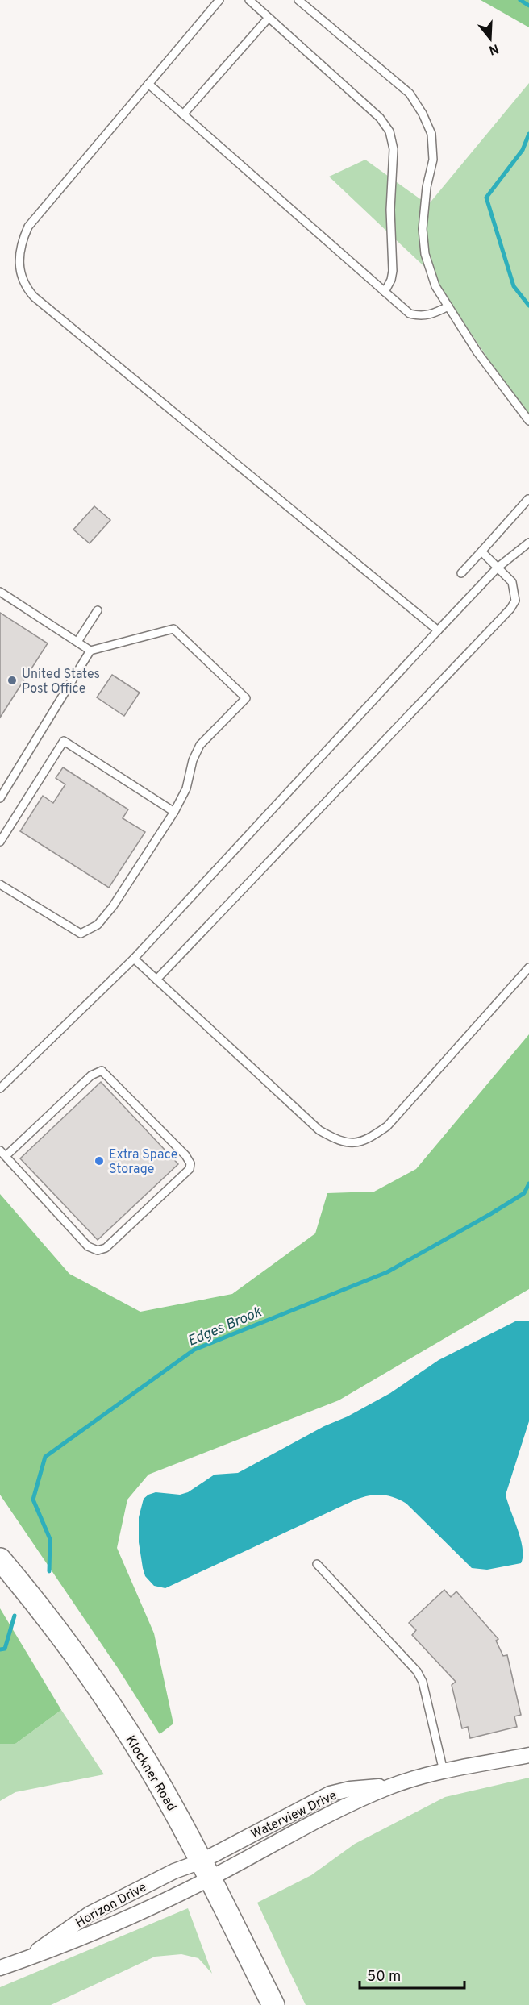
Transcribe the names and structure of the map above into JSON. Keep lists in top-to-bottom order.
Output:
{
  "streets": {
    "main road": ["Klockner Road"],
    "street": ["Waterview Drive", "Horizon Drive"]
  },
  "crossings": [
    ["Klockner Road", "Waterview Drive"],
    ["Klockner Road", "Horizon Drive"],
    ["Waterview Drive", "Horizon Drive"]
  ],
  "water": ["Edges Brook"],
  "places": ["United States Post Office", "Extra Space Storage"],
  "scale_bar": "50 m",
  "north": "bottom"
}
